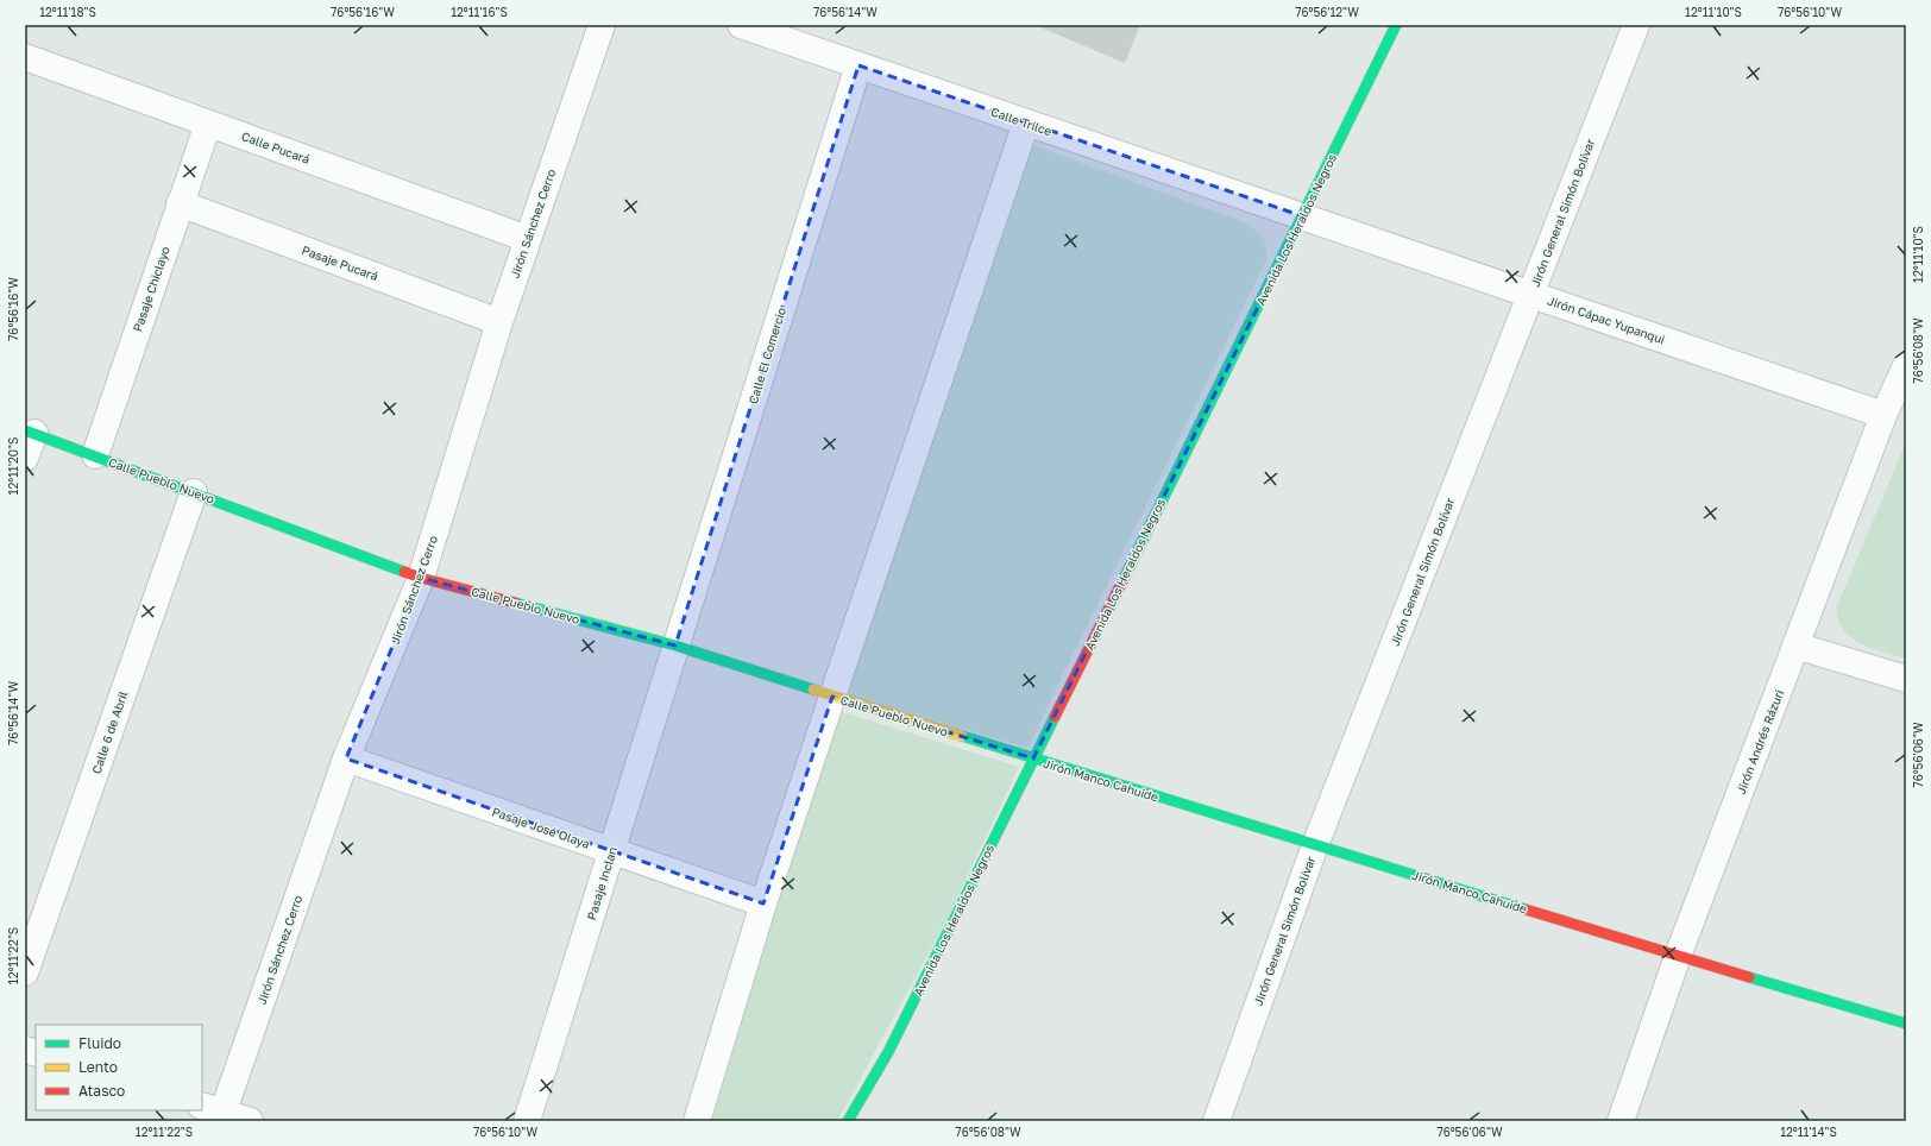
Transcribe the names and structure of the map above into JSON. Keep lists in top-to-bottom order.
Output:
{
  "streets": {
    "street": [
      "Calle Trilce",
      "Calle Pucará",
      "Jirón General Simón Bolívar",
      "Jirón Sánchez Cerro",
      "Avenida Los Heraldos Negros",
      "Pasaje Pucará",
      "Pasaje Chiclayo",
      "Jirón Cápac Yupanqui",
      "Calle El Comercio",
      "Calle Pueblo Nuevo",
      "Calle 6 de Abril",
      "Jirón Andrés Rázuri",
      "Jirón Manco Cahuide",
      "Pasaje José Olaya",
      "Pasaje Inclan"
    ]
  },
  "crossings": [
    ["Calle Trilce", "Avenida Los Heraldos Negros"],
    ["Calle Trilce", "Jirón Cápac Yupanqui"],
    ["Calle Trilce", "Calle El Comercio"],
    ["Calle Pucará", "Jirón Sánchez Cerro"],
    ["Calle Pucará", "Pasaje Chiclayo"],
    ["Jirón General Simón Bolívar", "Jirón Cápac Yupanqui"],
    ["Jirón General Simón Bolívar", "Jirón Manco Cahuide"],
    ["Jirón Sánchez Cerro", "Pasaje Pucará"],
    ["Jirón Sánchez Cerro", "Calle Pueblo Nuevo"],
    ["Jirón Sánchez Cerro", "Pasaje José Olaya"],
    ["Avenida Los Heraldos Negros", "Jirón Cápac Yupanqui"],
    ["Avenida Los Heraldos Negros", "Calle Pueblo Nuevo"],
    ["Avenida Los Heraldos Negros", "Jirón Manco Cahuide"],
    ["Pasaje Pucará", "Pasaje Chiclayo"],
    ["Pasaje Chiclayo", "Calle Pueblo Nuevo"],
    ["Jirón Cápac Yupanqui", "Jirón Andrés Rázuri"],
    ["Calle El Comercio", "Calle Pueblo Nuevo"],
    ["Calle El Comercio", "Pasaje Inclan"],
    ["Calle Pueblo Nuevo", "Calle 6 de Abril"],
    ["Calle Pueblo Nuevo", "Jirón Manco Cahuide"],
    ["Calle Pueblo Nuevo", "Pasaje Inclan"],
    ["Jirón Andrés Rázuri", "Jirón Manco Cahuide"],
    ["Pasaje José Olaya", "Pasaje Inclan"]
  ],
  "legend": ["Fluido", "Lento", "Atasco"],
  "coordinates": [
    "12°11'18\"S",
    "76°56'16\"W",
    "12°11'16\"S",
    "76°56'14\"W",
    "76°56'12\"W",
    "12°11'10\"S",
    "76°56'10\"W",
    "76°56'08\"W",
    "12°11'20\"S",
    "76°56'06\"W",
    "12°11'22\"S",
    "12°11'14\"S"
  ]
}
